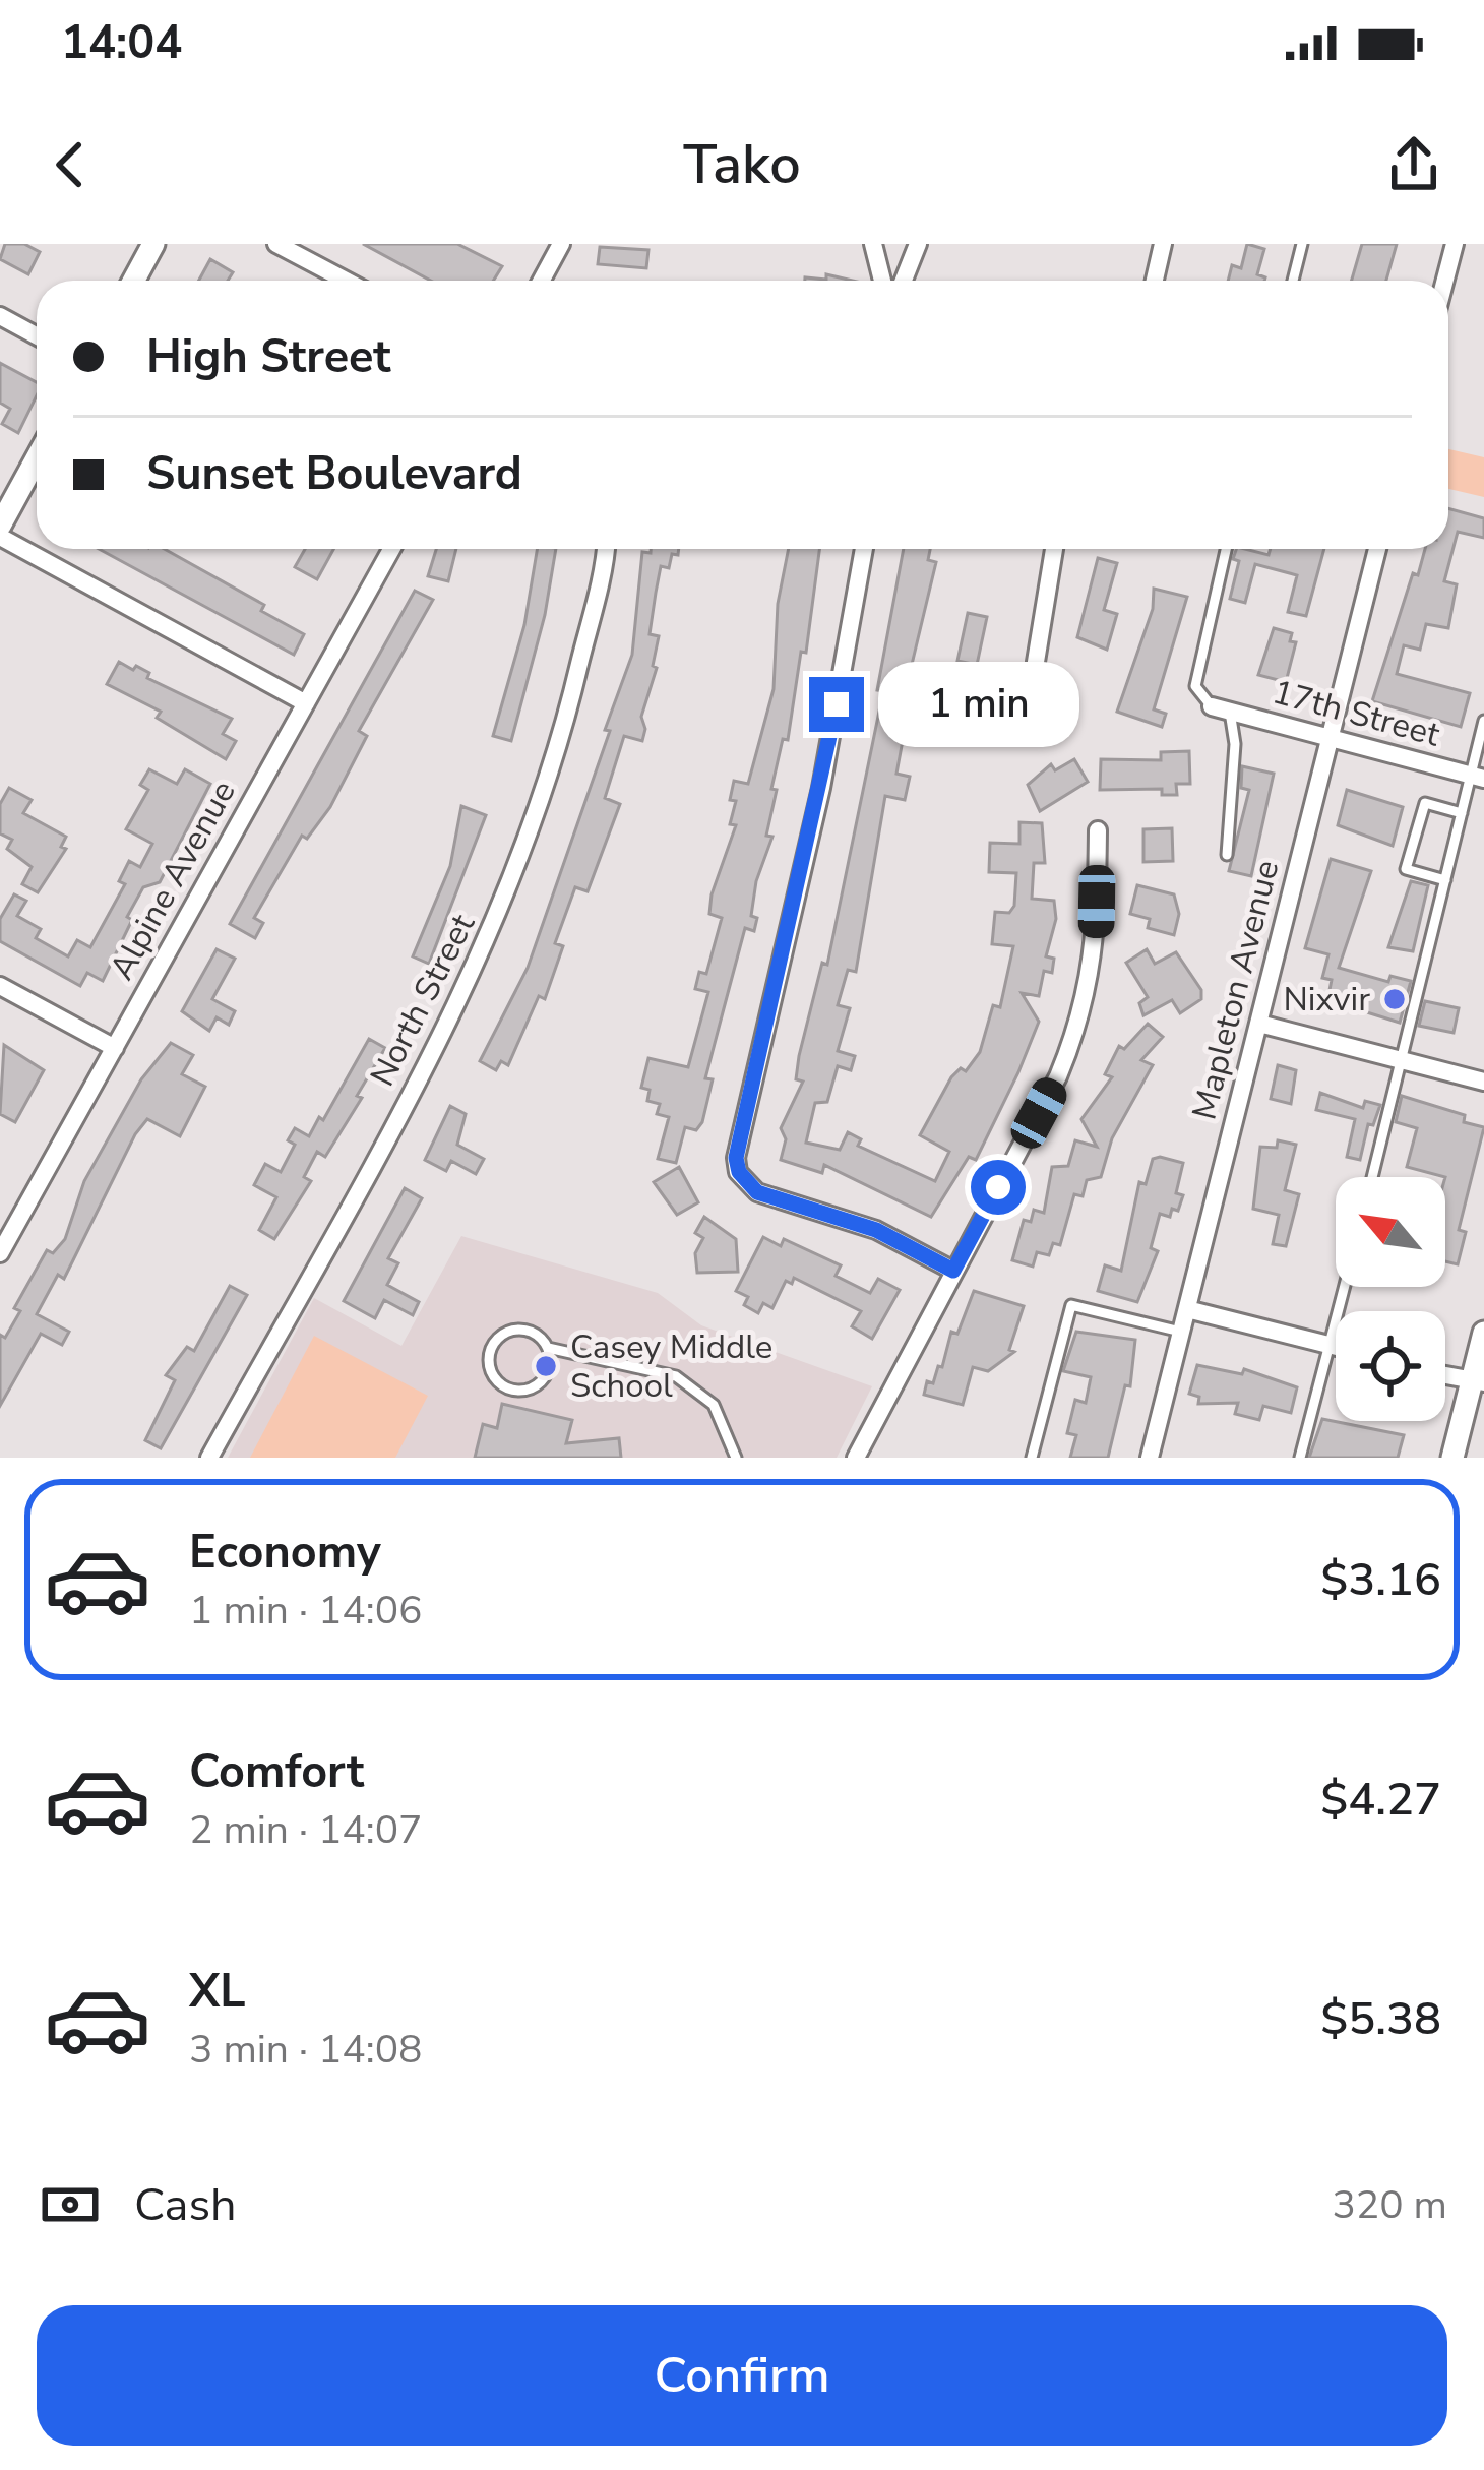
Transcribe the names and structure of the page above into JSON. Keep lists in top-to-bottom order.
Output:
{
  "streets": {
    "street": [
      "17th Street",
      "Alpine Avenue",
      "Mapleton Avenue",
      "North Street"
    ]
  },
  "crossings": [
    ["17th Street", "Mapleton Avenue"]
  ],
  "places": ["Nixvir", "Casey Middle School"],
  "north": "top left",
  "page": {
    "status": "14:04",
    "header": "Tako",
    "banner": ["High Street", "Sunset Boulevard"],
    "bubble": "1 min",
    "list": [
      {
        "name": "Economy",
        "note": "1 min · 14:06",
        "value": "$3.16"
      },
      {
        "name": "Comfort",
        "note": "2 min · 14:07",
        "value": "$4.27"
      },
      {
        "name": "XL",
        "note": "3 min · 14:08",
        "value": "$5.38"
      }
    ],
    "pay": ["Cash", "320 m"],
    "buttons": "Confirm"
  }
}
